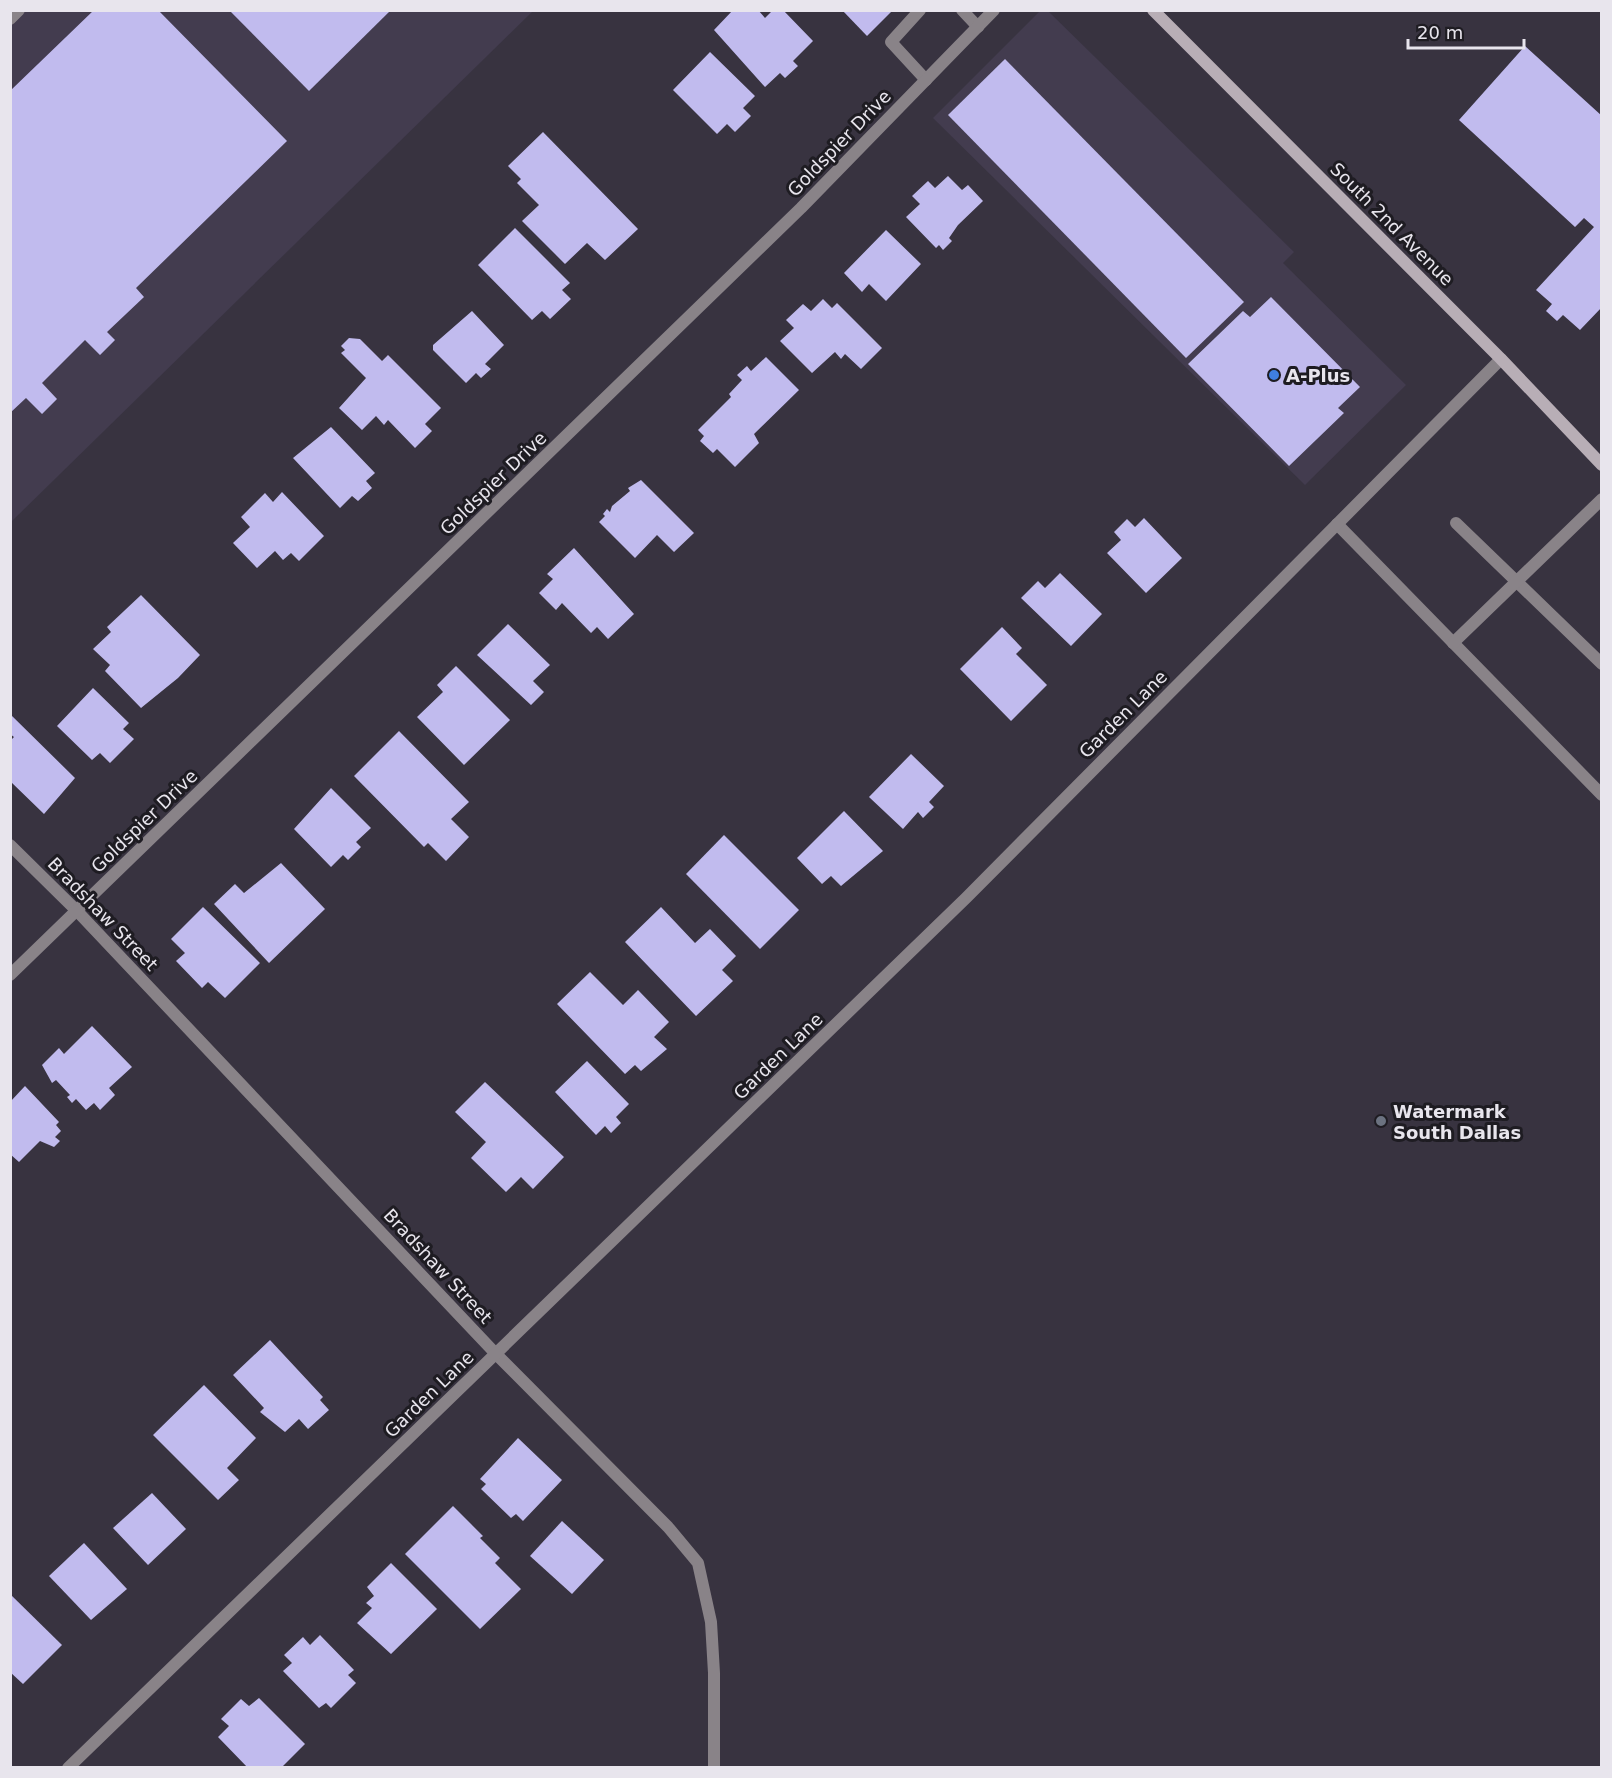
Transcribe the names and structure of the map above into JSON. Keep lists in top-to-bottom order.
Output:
{
  "streets": {
    "main road": ["South 2nd Avenue"],
    "street": ["Goldspier Drive", "Garden Lane", "Bradshaw Street"]
  },
  "crossings": [
    ["Goldspier Drive", "Bradshaw Street"],
    ["South 2nd Avenue", "Garden Lane"],
    ["Garden Lane", "Bradshaw Street"]
  ],
  "places": ["A-Plus", "Watermark South Dallas"],
  "scale_bar": "20 m"
}
